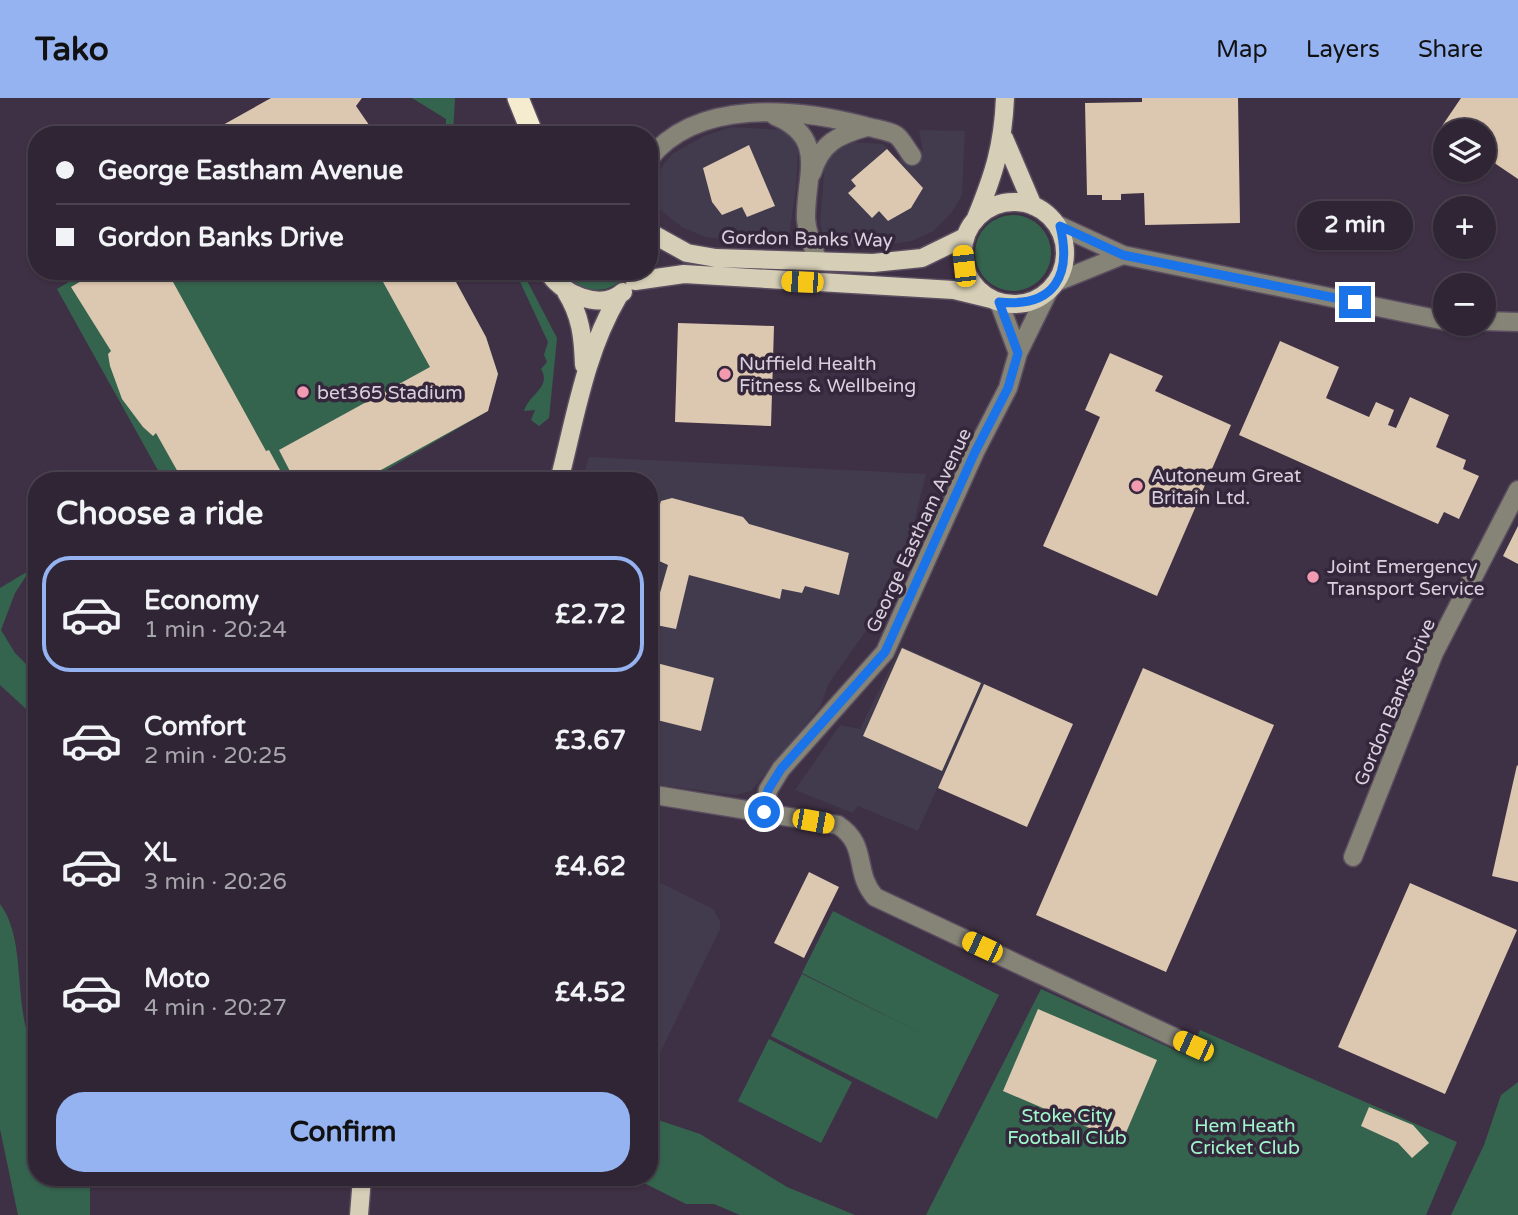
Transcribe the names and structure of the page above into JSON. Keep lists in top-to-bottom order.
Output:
{
  "streets": {
    "main road": ["Gordon Banks Way"],
    "street": ["George Eastham Avenue", "Gordon Banks Drive"]
  },
  "crossings": [
    ["Gordon Banks Way", "George Eastham Avenue"]
  ],
  "parks": ["Stoke City Football Club", "Hem Heath Cricket Club"],
  "places": [
    "Nuffield Health Fitness & Wellbeing",
    "bet365 Stadium",
    "Autoneum Great Britain Ltd.",
    "Joint Emergency Transport Service"
  ],
  "page": {
    "header": "Tako",
    "nav": ["Map", "Layers", "Share"],
    "map_buttons": ["+", "−"],
    "banner": ["George Eastham Avenue", "Gordon Banks Drive"],
    "bubble": "2 min",
    "heading": "Choose a ride",
    "list": [
      {
        "name": "Economy",
        "note": "1 min · 20:24",
        "value": "£2.72"
      },
      {
        "name": "Comfort",
        "note": "2 min · 20:25",
        "value": "£3.67"
      },
      {
        "name": "XL",
        "note": "3 min · 20:26",
        "value": "£4.62"
      },
      {
        "name": "Moto",
        "note": "4 min · 20:27",
        "value": "£4.52"
      }
    ],
    "buttons": "Confirm"
  }
}
